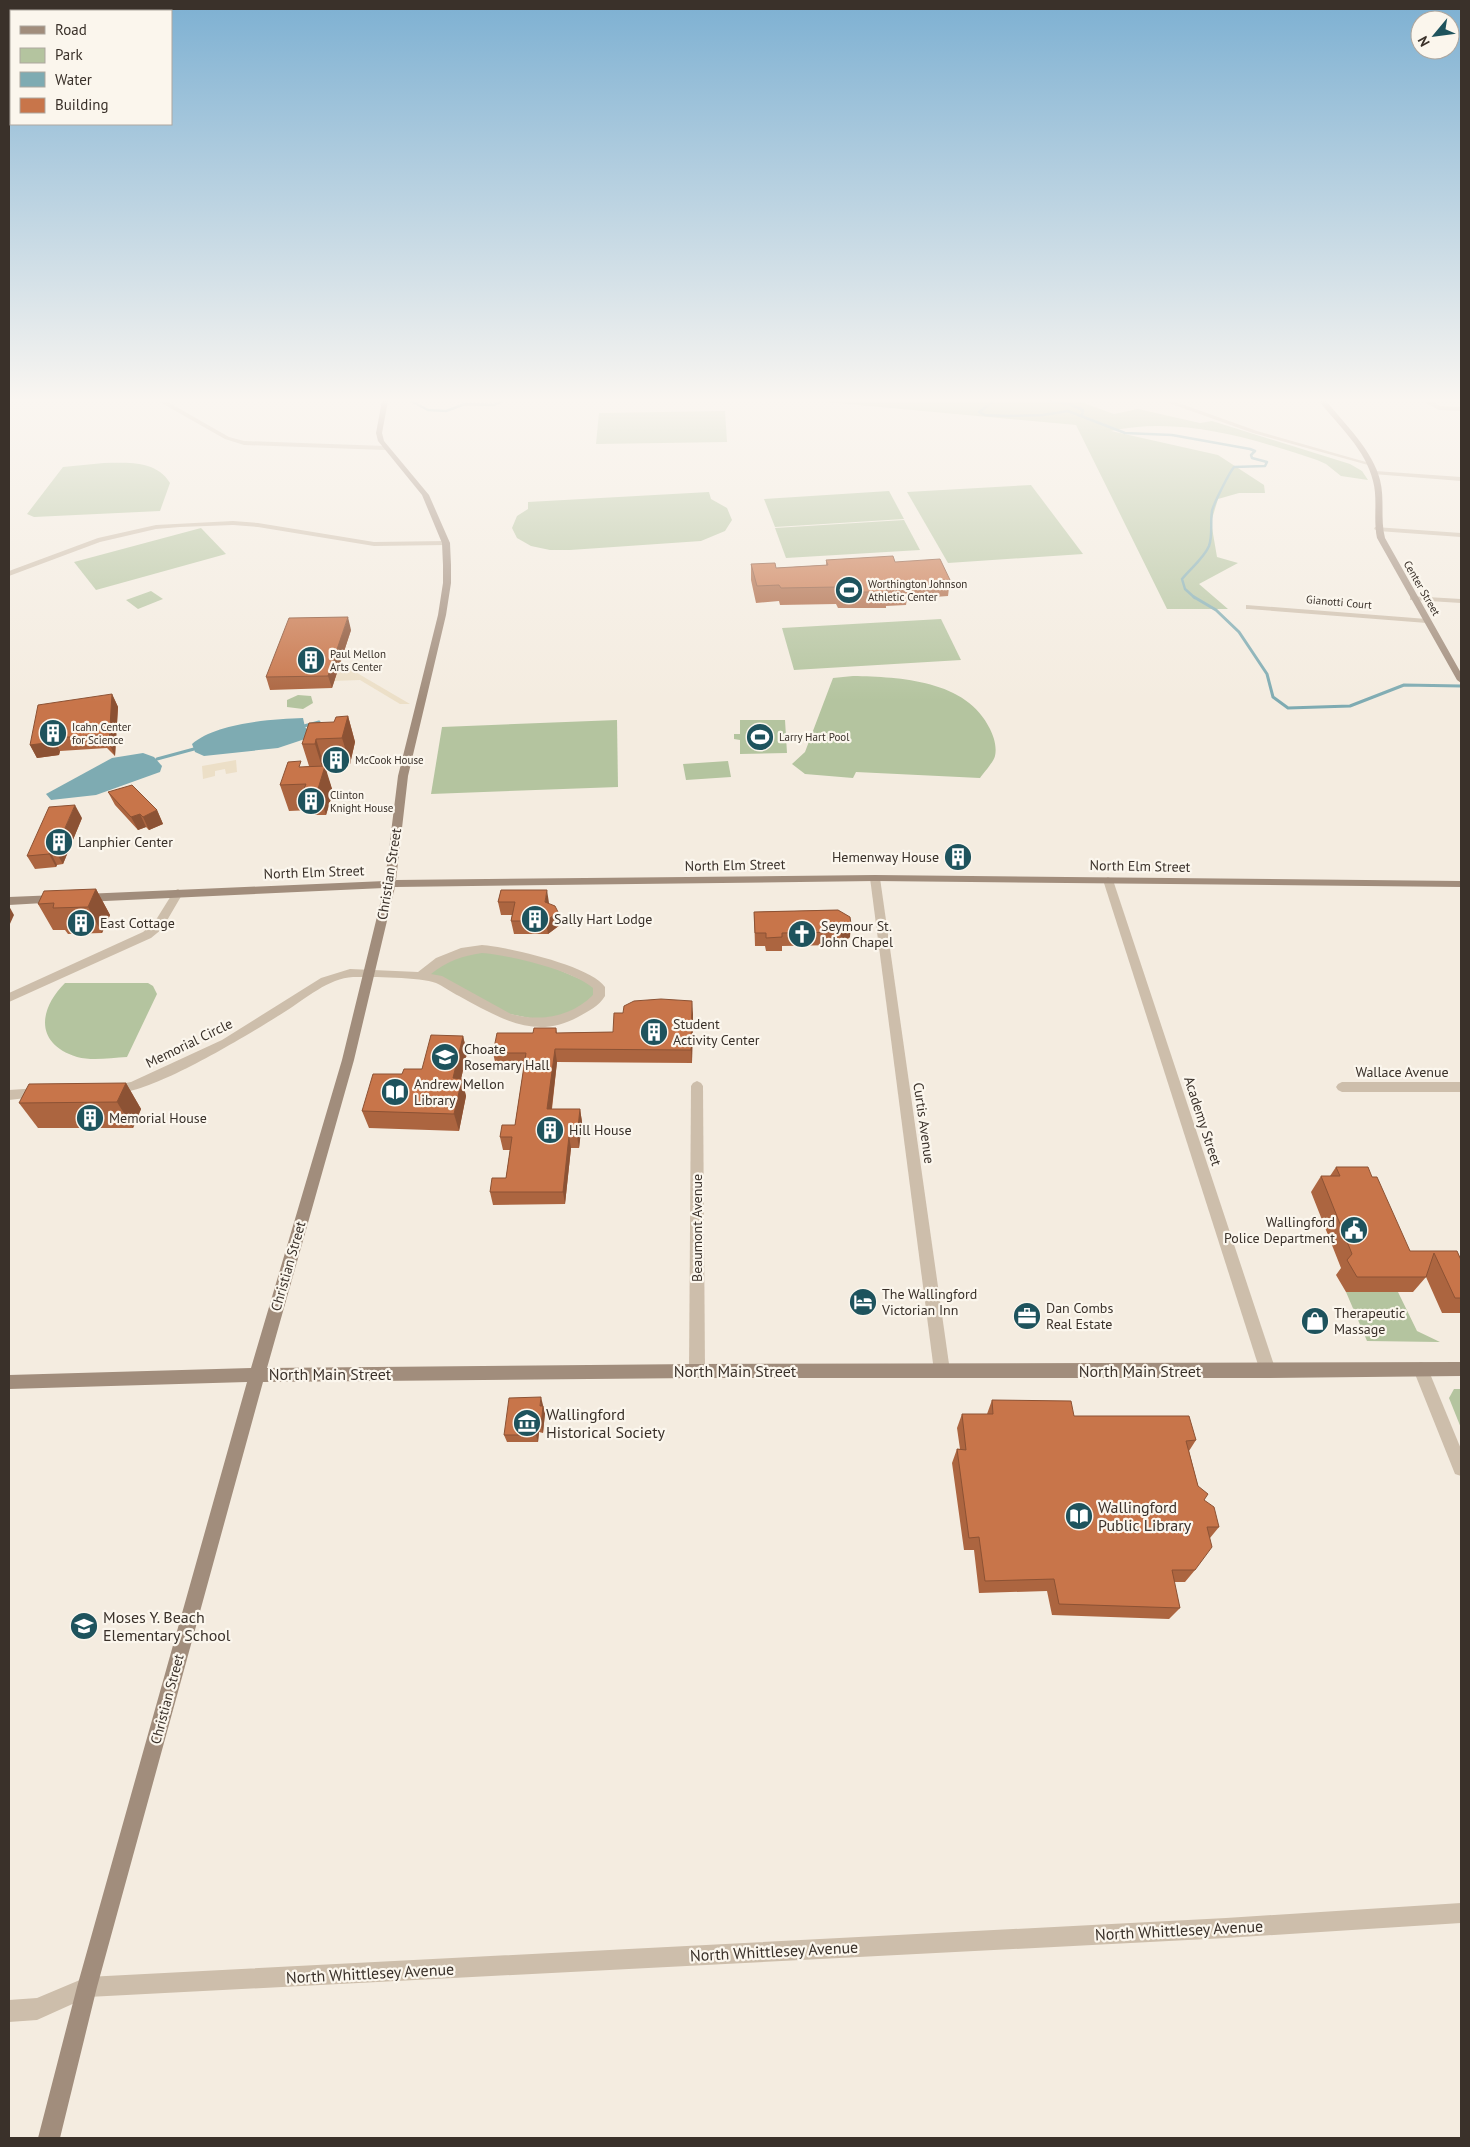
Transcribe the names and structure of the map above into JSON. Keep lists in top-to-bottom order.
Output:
{
  "streets": {
    "main road": [
      "Center Street",
      "North Elm Street",
      "Christian Street",
      "North Main Street"
    ],
    "street": [
      "Gianotti Court",
      "Memorial Circle",
      "Wallace Avenue",
      "Academy Street",
      "Curtis Avenue",
      "Beaumont Avenue",
      "North Whittlesey Avenue"
    ]
  },
  "crossings": [
    ["Center Street", "Gianotti Court"],
    ["North Elm Street", "Christian Street"],
    ["North Elm Street", "Academy Street"],
    ["North Elm Street", "Curtis Avenue"],
    ["Christian Street", "Memorial Circle"],
    ["Christian Street", "North Main Street"],
    ["Christian Street", "North Whittlesey Avenue"],
    ["Academy Street", "North Main Street"],
    ["Curtis Avenue", "North Main Street"],
    ["Beaumont Avenue", "North Main Street"]
  ],
  "places": {
    "sports": ["Worthington Johnson Athletic Center", "Larry Hart Pool"],
    "building": [
      "Paul Mellon Arts Center",
      "Icahn Center for Science",
      "McCook House",
      "Clinton Knight House",
      "Lanphier Center",
      "Hemenway House",
      "Sally Hart Lodge",
      "East Cottage",
      "Student Activity Center",
      "Memorial House",
      "Hill House"
    ],
    "church": ["Seymour St. John Chapel"],
    "school or university": ["Choate Rosemary Hall", "Moses Y. Beach Elementary School"],
    "library": ["Andrew Mellon Library", "Wallingford Public Library"],
    "public building": ["Wallingford Police Department"],
    "hotel": ["The Wallingford Victorian Inn"],
    "office": ["Dan Combs Real Estate"],
    "shop": ["Therapeutic Massage"],
    "museum": ["Wallingford Historical Society"]
  },
  "legend": [
    "Road",
    "Park",
    "Water",
    "Building"
  ],
  "north": "bottom left"
}
